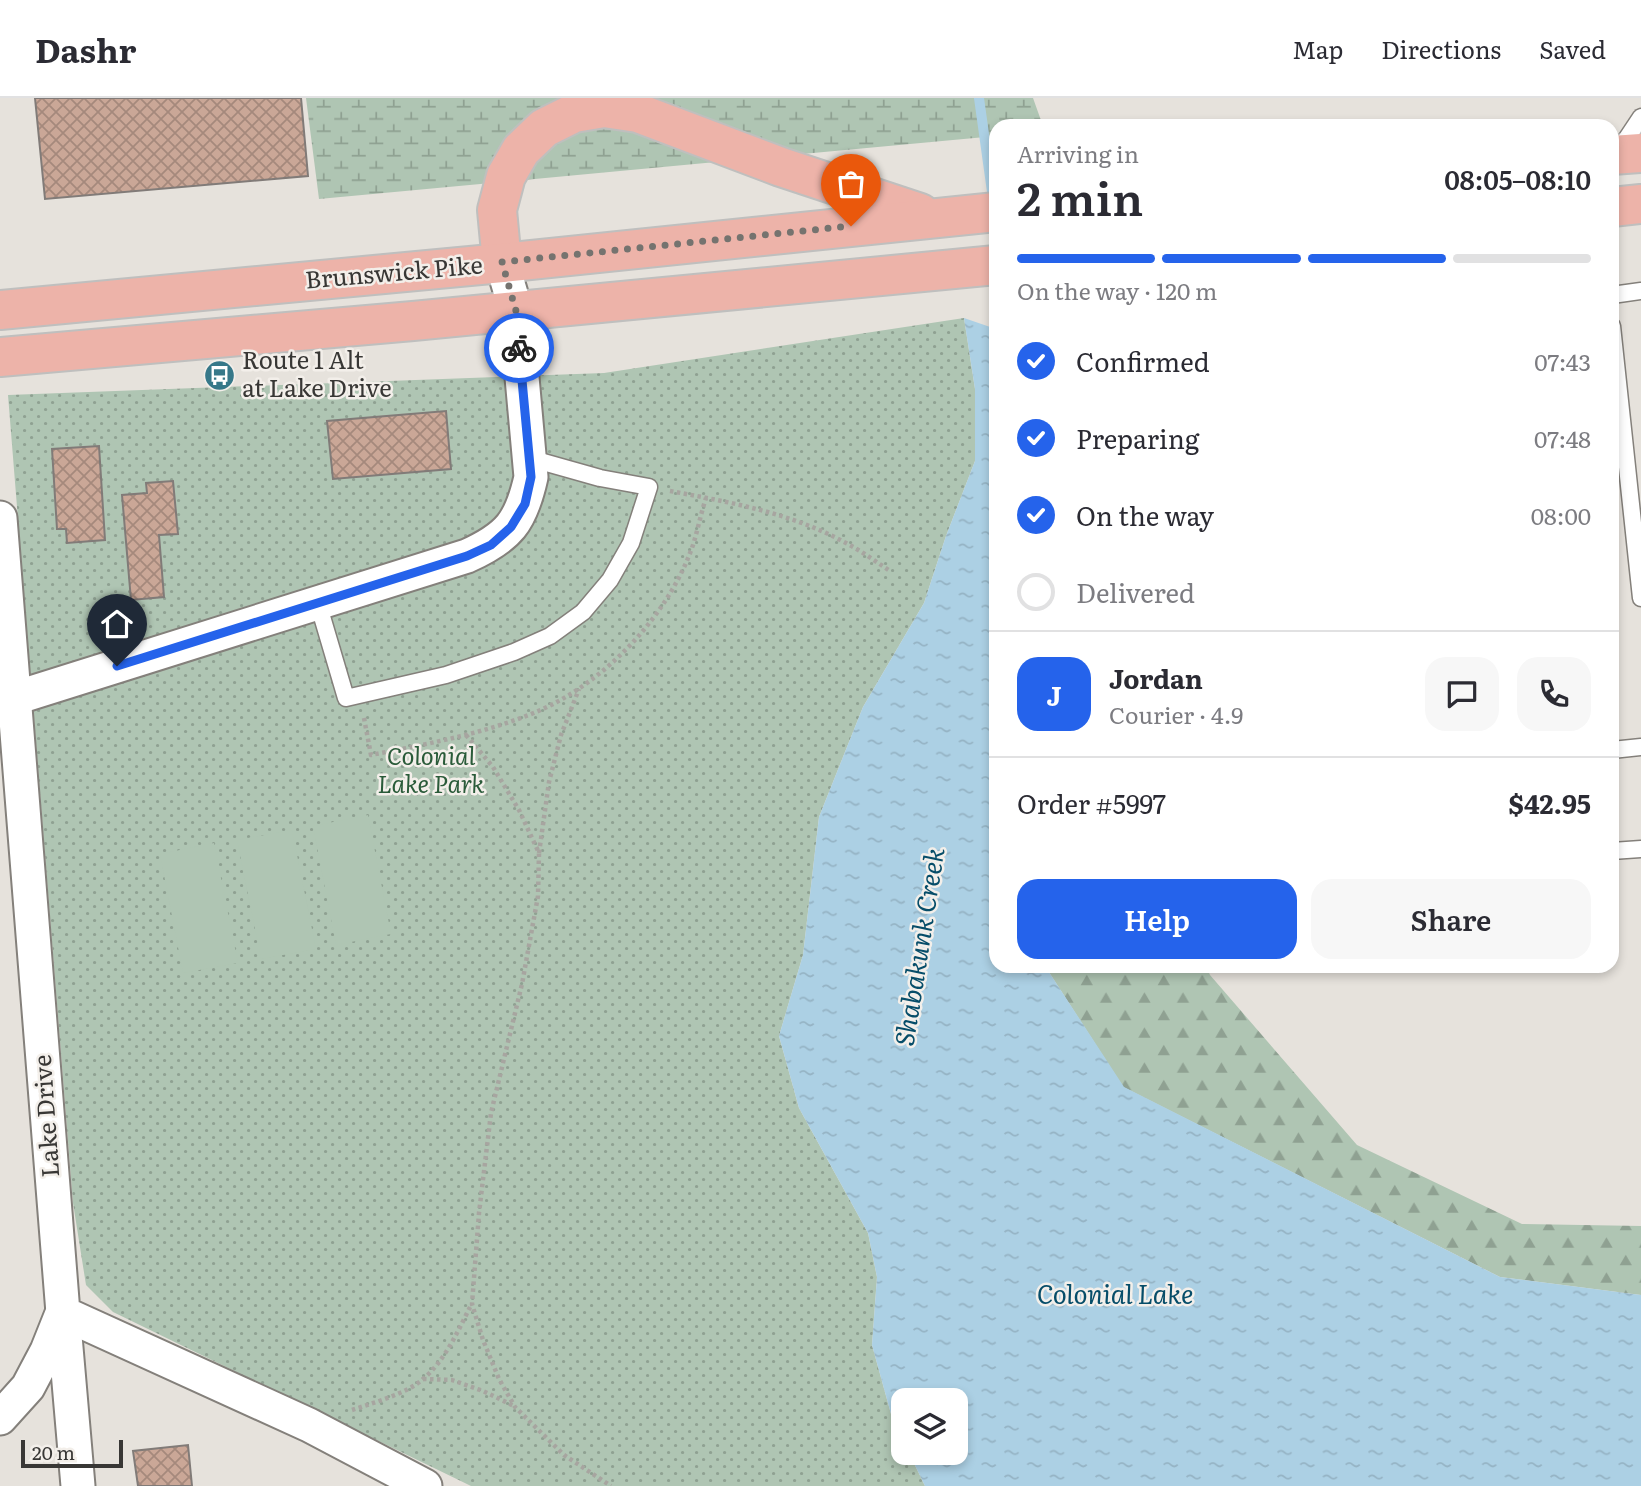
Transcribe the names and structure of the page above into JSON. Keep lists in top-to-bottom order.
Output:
{
  "streets": {
    "main road": ["Brunswick Pike"],
    "street": ["Lake Drive"]
  },
  "water": ["Shabakunk Creek", "Colonial Lake"],
  "parks": ["Colonial Lake Park"],
  "places": {
    "bus stop": ["Route 1 Alt at Lake Drive"]
  },
  "scale_bar": "20 m",
  "page": {
    "header": "Dashr",
    "nav": ["Map", "Directions", "Saved"],
    "heading": ["2 min", "Arriving in", "08:05–08:10"],
    "panel": [
      "Jordan",
      "Courier · 4.9",
      "Order #5997",
      "$42.95"
    ],
    "bar": "On the way · 120 m",
    "list": [
      ["Confirmed", "07:43"],
      ["Preparing", "07:48"],
      ["On the way", "08:00"],
      "Delivered"
    ],
    "round": "J",
    "buttons": ["Help", "Share"],
    "scale": "20 m"
  }
}
